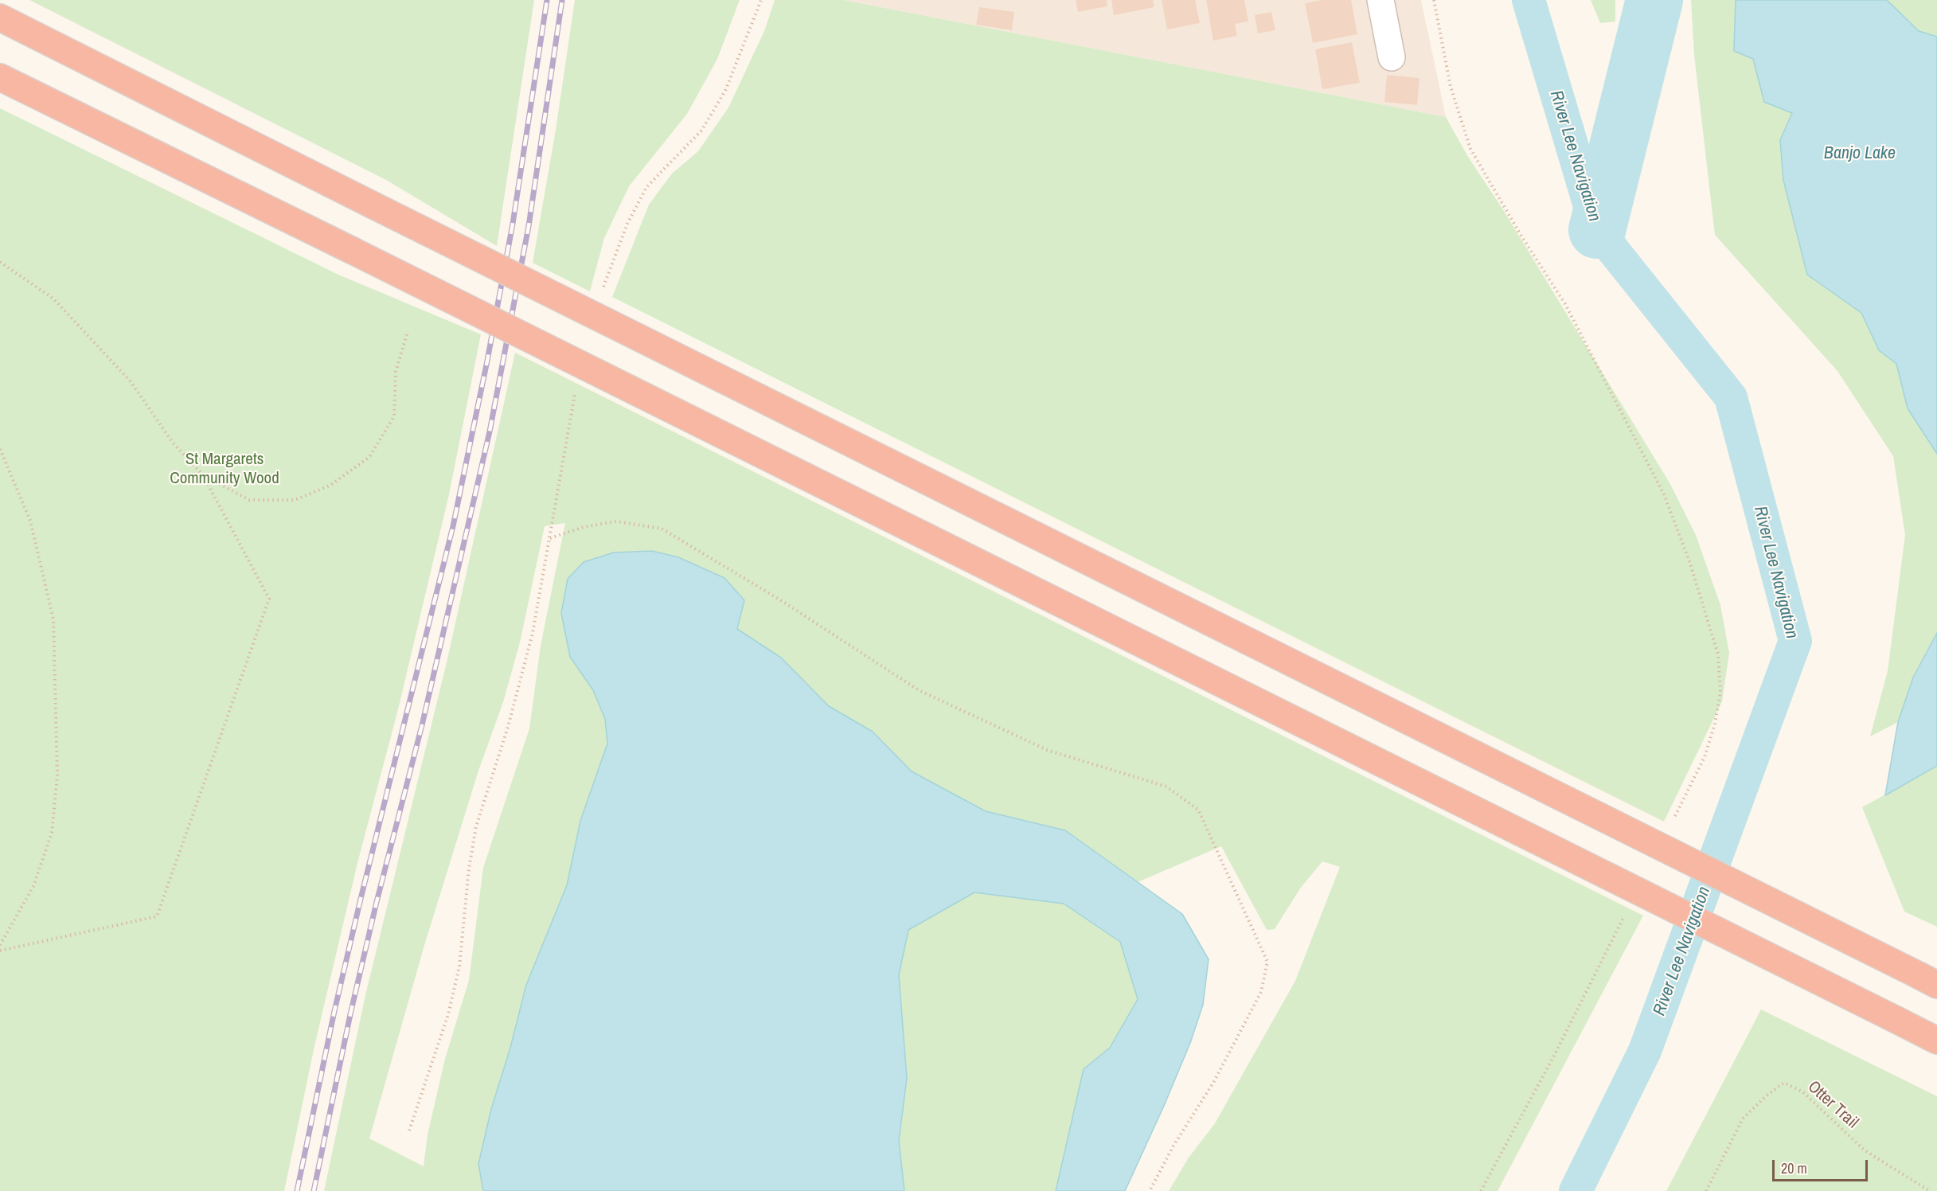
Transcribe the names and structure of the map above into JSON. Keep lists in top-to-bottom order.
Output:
{
  "streets": {
    "path": ["Otter Trail"]
  },
  "water": ["Banjo Lake", "River Lee Navigation"],
  "parks": ["St Margarets Community Wood"],
  "scale_bar": "20 m"
}
